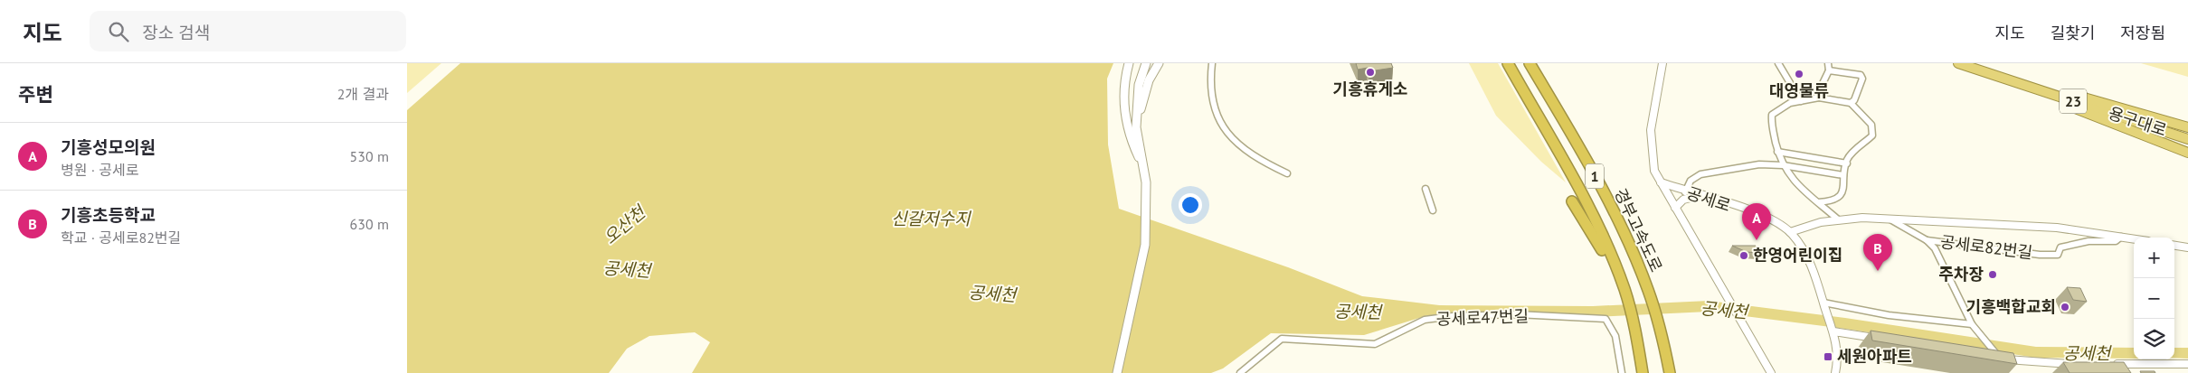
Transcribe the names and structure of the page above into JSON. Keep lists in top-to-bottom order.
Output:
{
  "streets": {
    "highway": [
      "23",
      "용구대로",
      "1",
      "경부고속도로"
    ],
    "street": ["공세로", "공세로82번길", "공세로47번길"]
  },
  "water": ["신갈저수지", "오산천", "공세천"],
  "places": {
    "other": [
      "기흥휴게소",
      "대영물류",
      "한영어린이집",
      "주차장",
      "기흥백합교회"
    ],
    "transit": ["세원아파트"]
  },
  "page": {
    "header": "지도",
    "search": "장소 검색",
    "nav": ["지도", "길찾기", "저장됨"],
    "heading": ["주변", "2개 결과"],
    "list": [
      {
        "mark": "A",
        "name": "기흥성모의원",
        "note": "병원 · 공세로",
        "value": "530 m"
      },
      {
        "mark": "B",
        "name": "기흥초등학교",
        "note": "학교 · 공세로82번길",
        "value": "630 m"
      }
    ],
    "pins": ["A", "B"],
    "map_buttons": ["+", "−"]
  }
}
